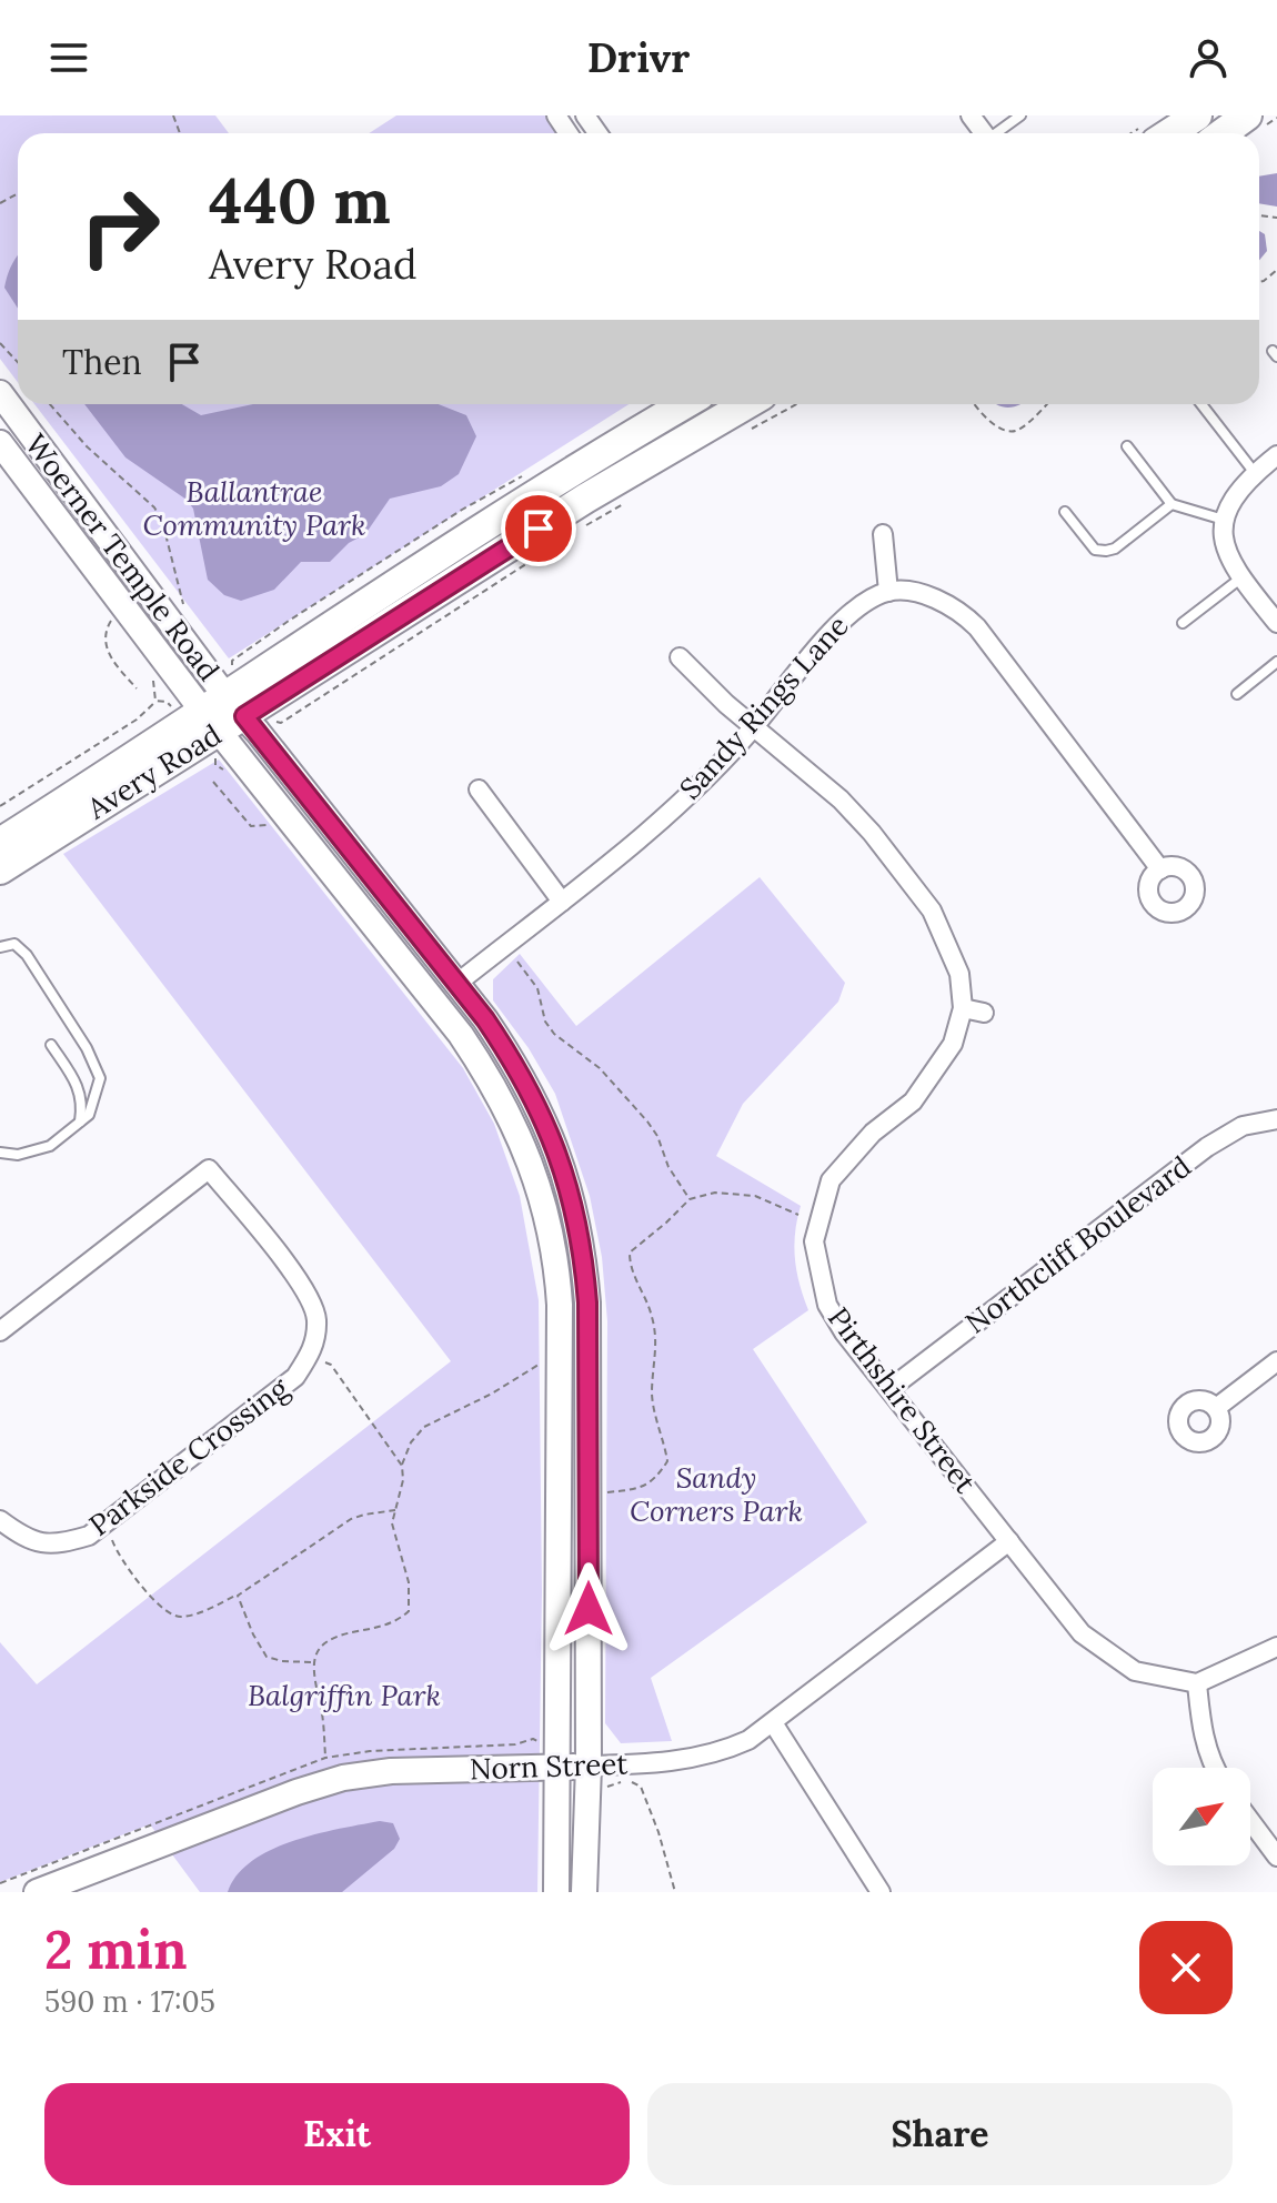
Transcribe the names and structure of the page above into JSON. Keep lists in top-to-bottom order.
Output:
{
  "streets": {
    "main road": ["Woerner Temple Road", "Avery Road", "Norn Street"],
    "street": [
      "Sandy Rings Lane",
      "Northcliff Boulevard",
      "Pirthshire Street",
      "Parkside Crossing"
    ]
  },
  "crossings": [
    ["Woerner Temple Road", "Sandy Rings Lane"],
    ["Woerner Temple Road", "Avery Road"],
    ["Woerner Temple Road", "Norn Street"],
    ["Sandy Rings Lane", "Pirthshire Street"],
    ["Northcliff Boulevard", "Pirthshire Street"],
    ["Pirthshire Street", "Norn Street"]
  ],
  "parks": ["Ballantrae Community Park", "Sandy Corners Park", "Balgriffin Park"],
  "north": "top right",
  "page": {
    "header": "Drivr",
    "turn": ["440 m", "Avery Road"],
    "then": "Then",
    "heading": ["2 min", "590 m · 17:05"],
    "buttons": ["Exit", "Share"]
  }
}
